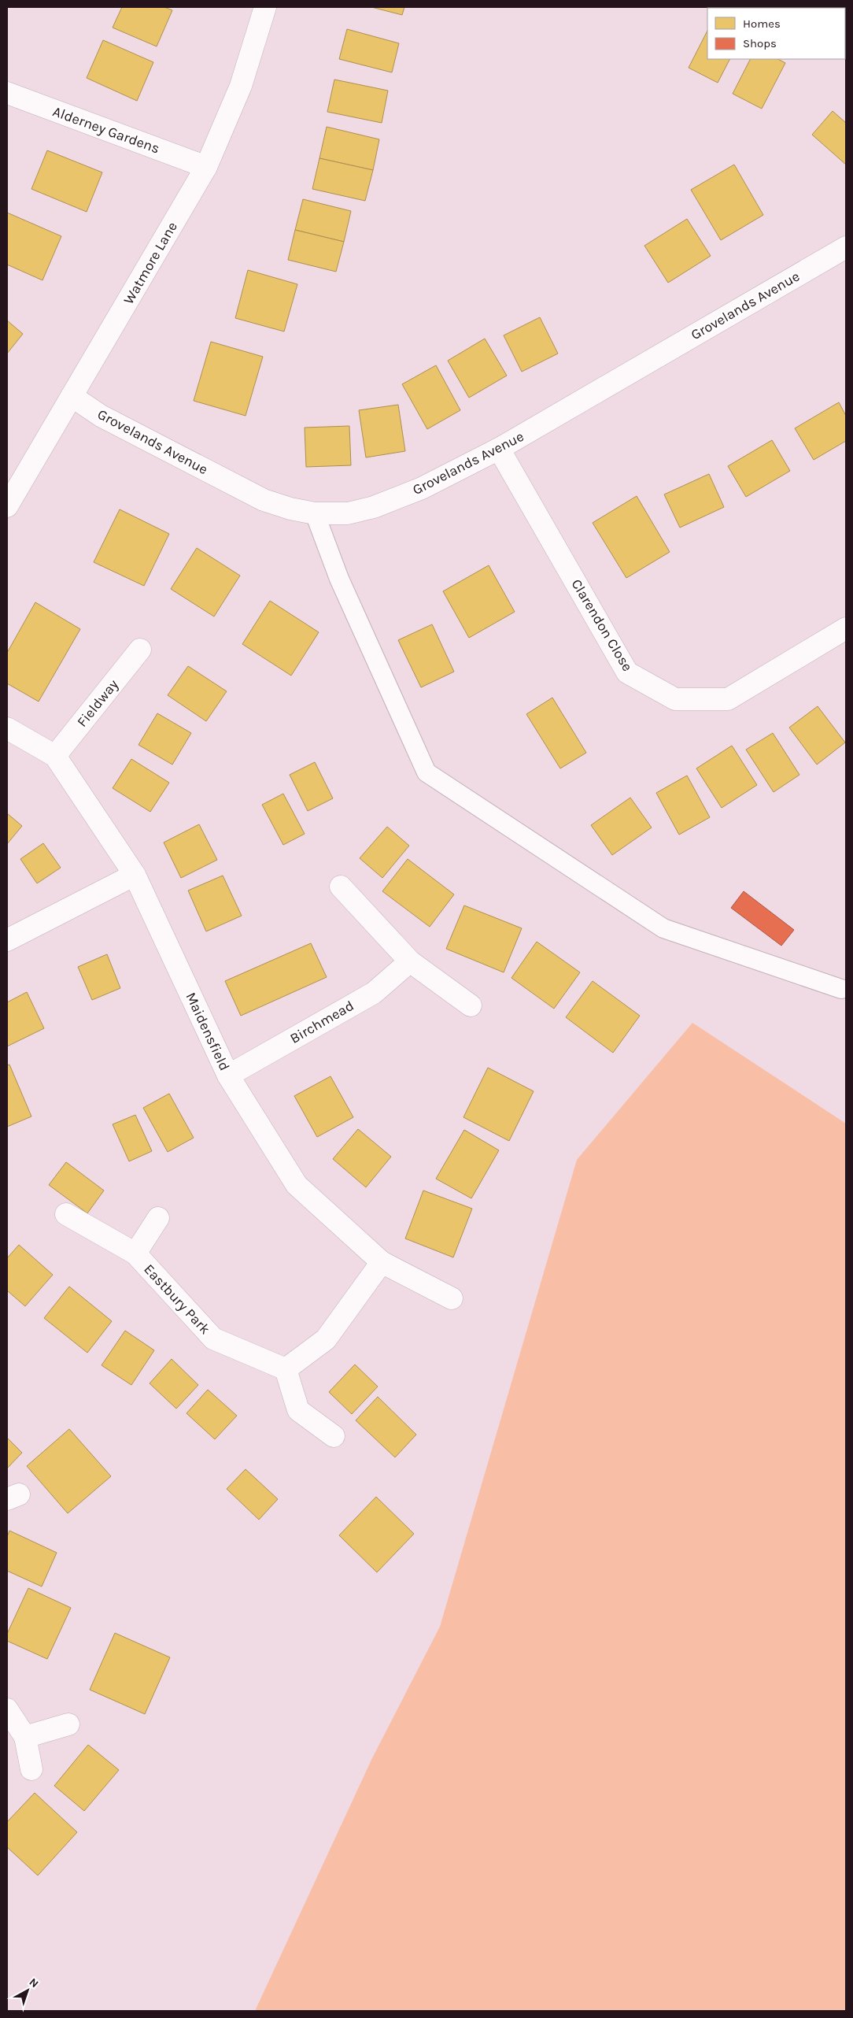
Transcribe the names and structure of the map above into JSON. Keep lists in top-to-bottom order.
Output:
{
  "streets": {
    "street": [
      "Alderney Gardens",
      "Watmore Lane",
      "Grovelands Avenue",
      "Clarendon Close",
      "Fieldway",
      "Birchmead",
      "Maidensfield",
      "Eastbury Park"
    ]
  },
  "crossings": [
    ["Alderney Gardens", "Watmore Lane"],
    ["Watmore Lane", "Grovelands Avenue"],
    ["Grovelands Avenue", "Clarendon Close"],
    ["Fieldway", "Maidensfield"],
    ["Birchmead", "Maidensfield"]
  ],
  "legend": ["Homes", "Shops"],
  "north": "top right"
}
